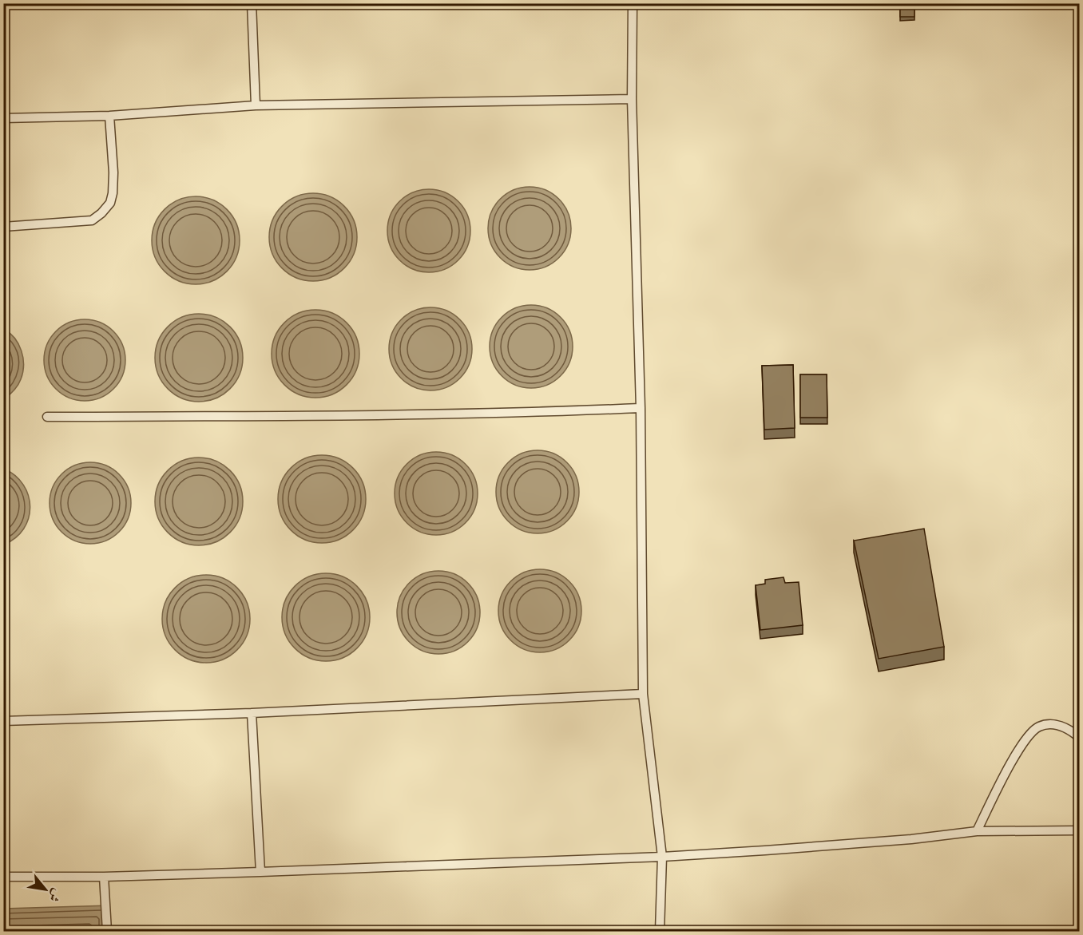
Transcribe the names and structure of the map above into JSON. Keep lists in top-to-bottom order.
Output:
{
  "north": "bottom right"
}
